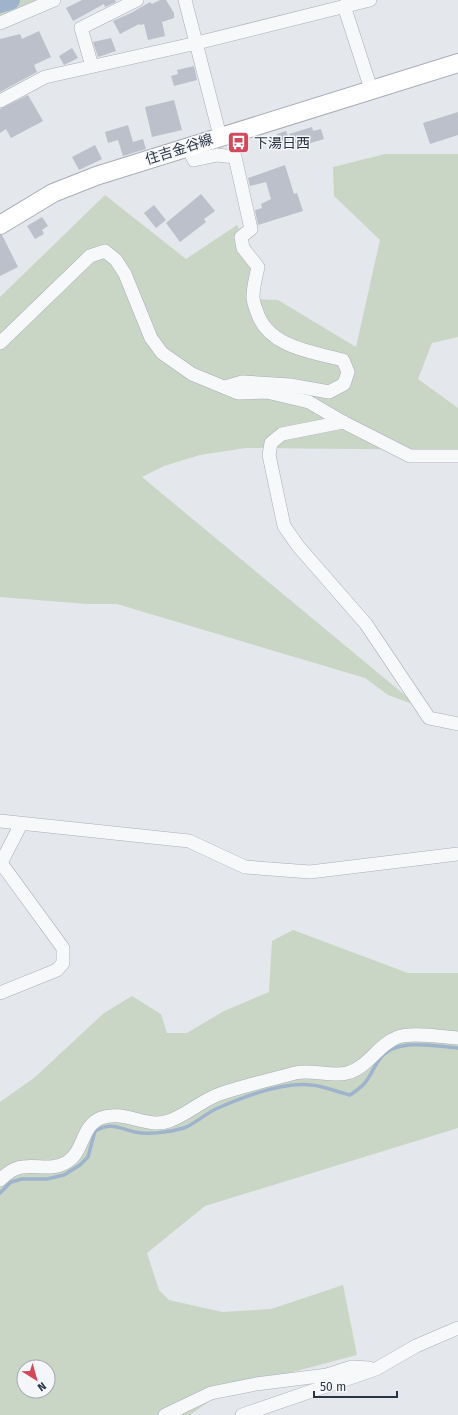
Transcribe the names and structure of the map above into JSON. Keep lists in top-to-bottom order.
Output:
{
  "streets": {
    "main road": ["住吉金谷線"]
  },
  "places": {
    "bus stop": ["下湯日西"]
  },
  "scale_bar": "50 m",
  "north": "bottom right"
}
